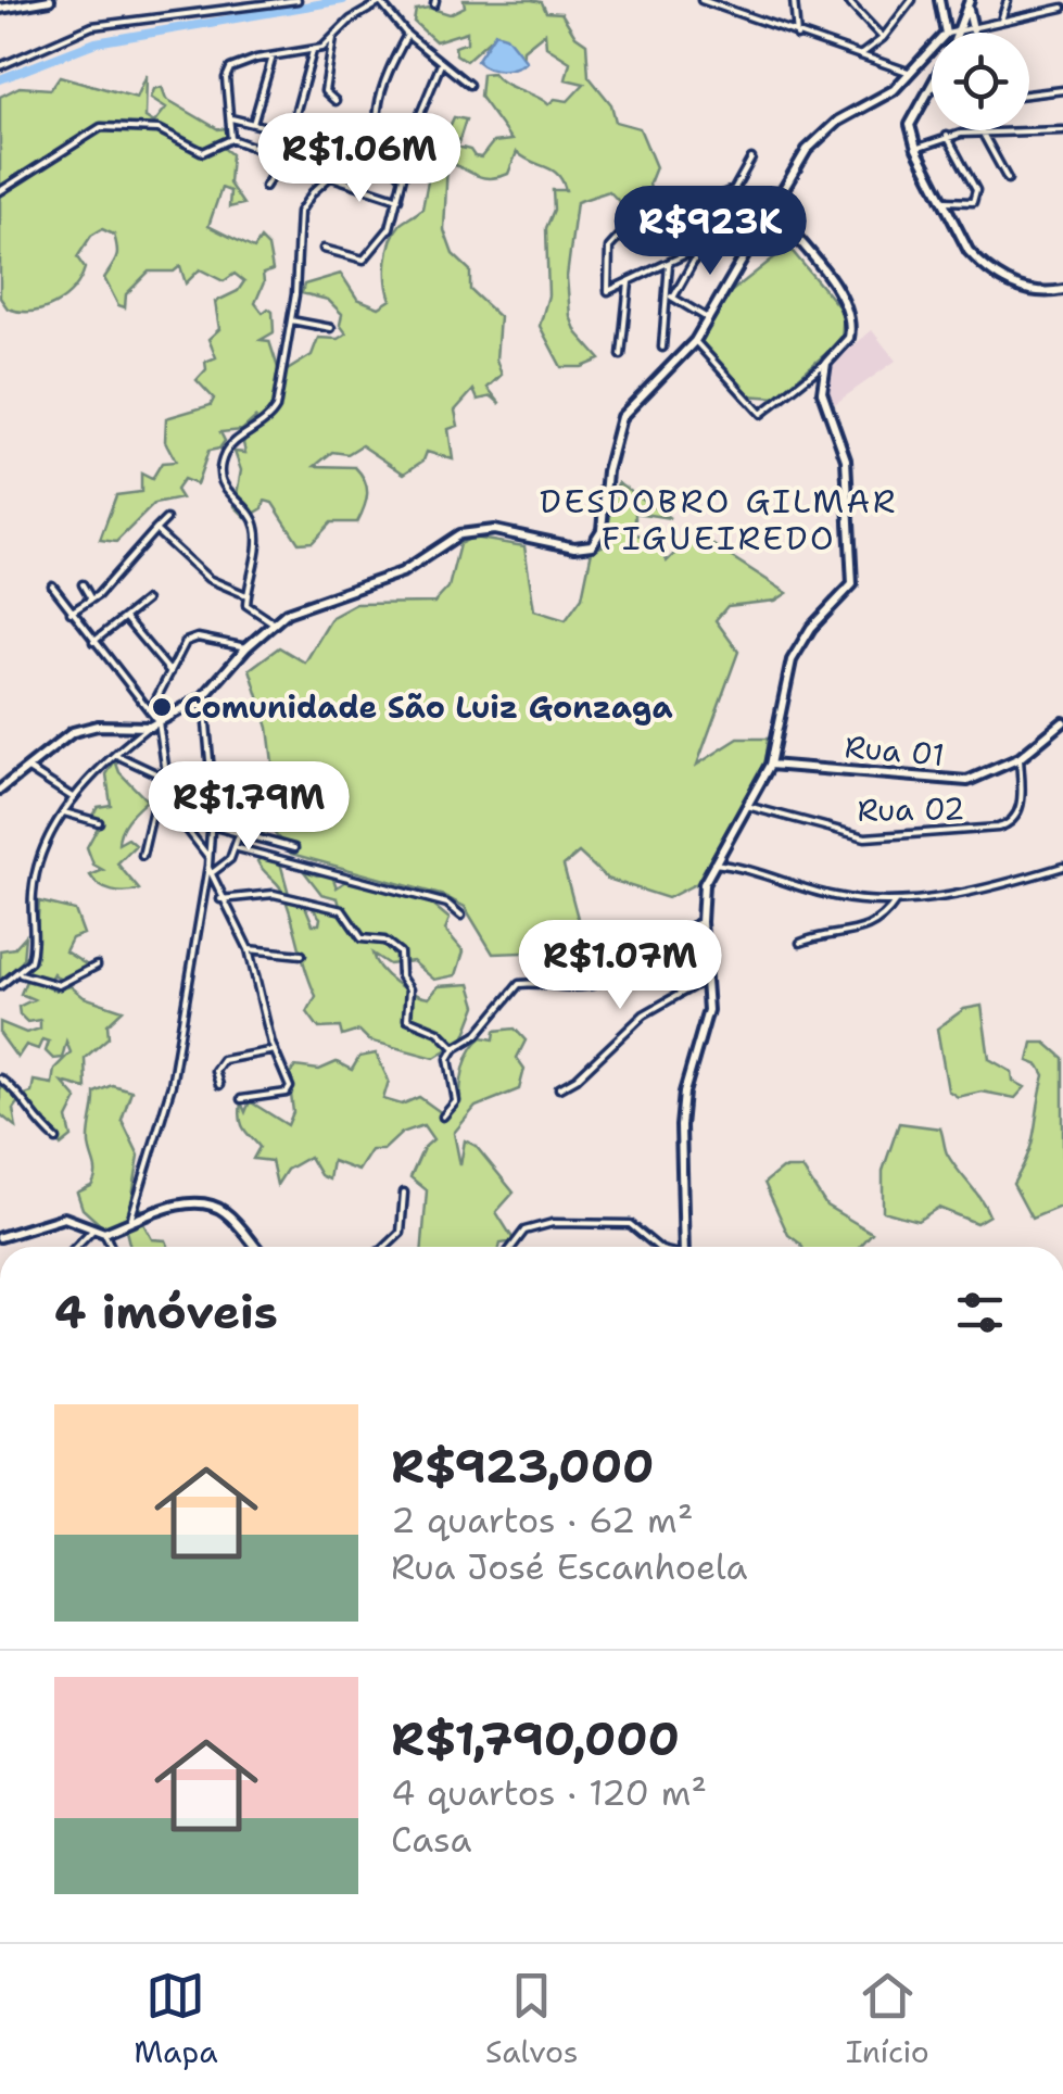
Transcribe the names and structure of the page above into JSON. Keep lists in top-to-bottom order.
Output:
{
  "streets": {
    "street": ["Rua 01", "Rua 02"]
  },
  "crossings": [
    ["Rua 01", "Rua 02"]
  ],
  "districts": ["DESDOBRO GILMAR FIGUEIREDO"],
  "places": ["Comunidade São Luiz Gonzaga"],
  "page": {
    "price": [
      "R$1.06M",
      "R$923K",
      "R$1.79M",
      "R$1.07M"
    ],
    "heading": "4 imóveis",
    "list": [
      {
        "name": "R$923,000",
        "note": "2 quartos · 62 m² · Rua José Escanhoela"
      },
      {
        "name": "R$1,790,000",
        "note": "4 quartos · 120 m² · Casa"
      }
    ],
    "tabs": ["Mapa", "Salvos", "Início"]
  }
}
